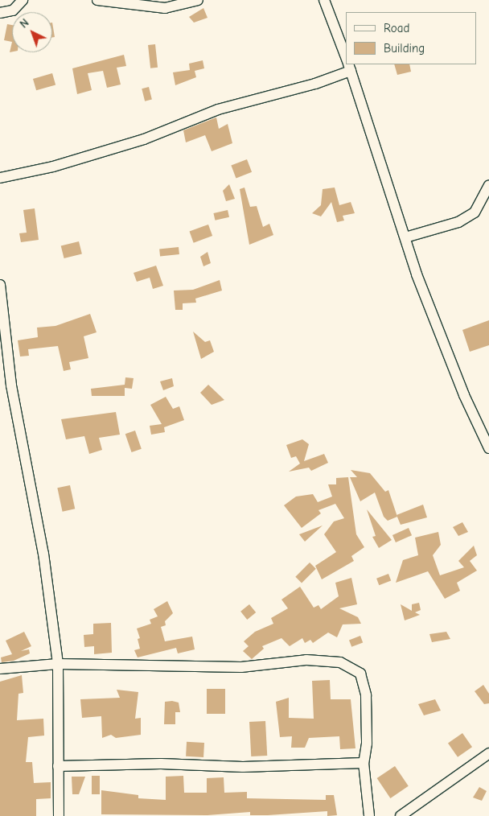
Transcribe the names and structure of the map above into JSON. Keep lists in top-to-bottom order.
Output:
{
  "legend": ["Road", "Building"],
  "north": "top left"
}
